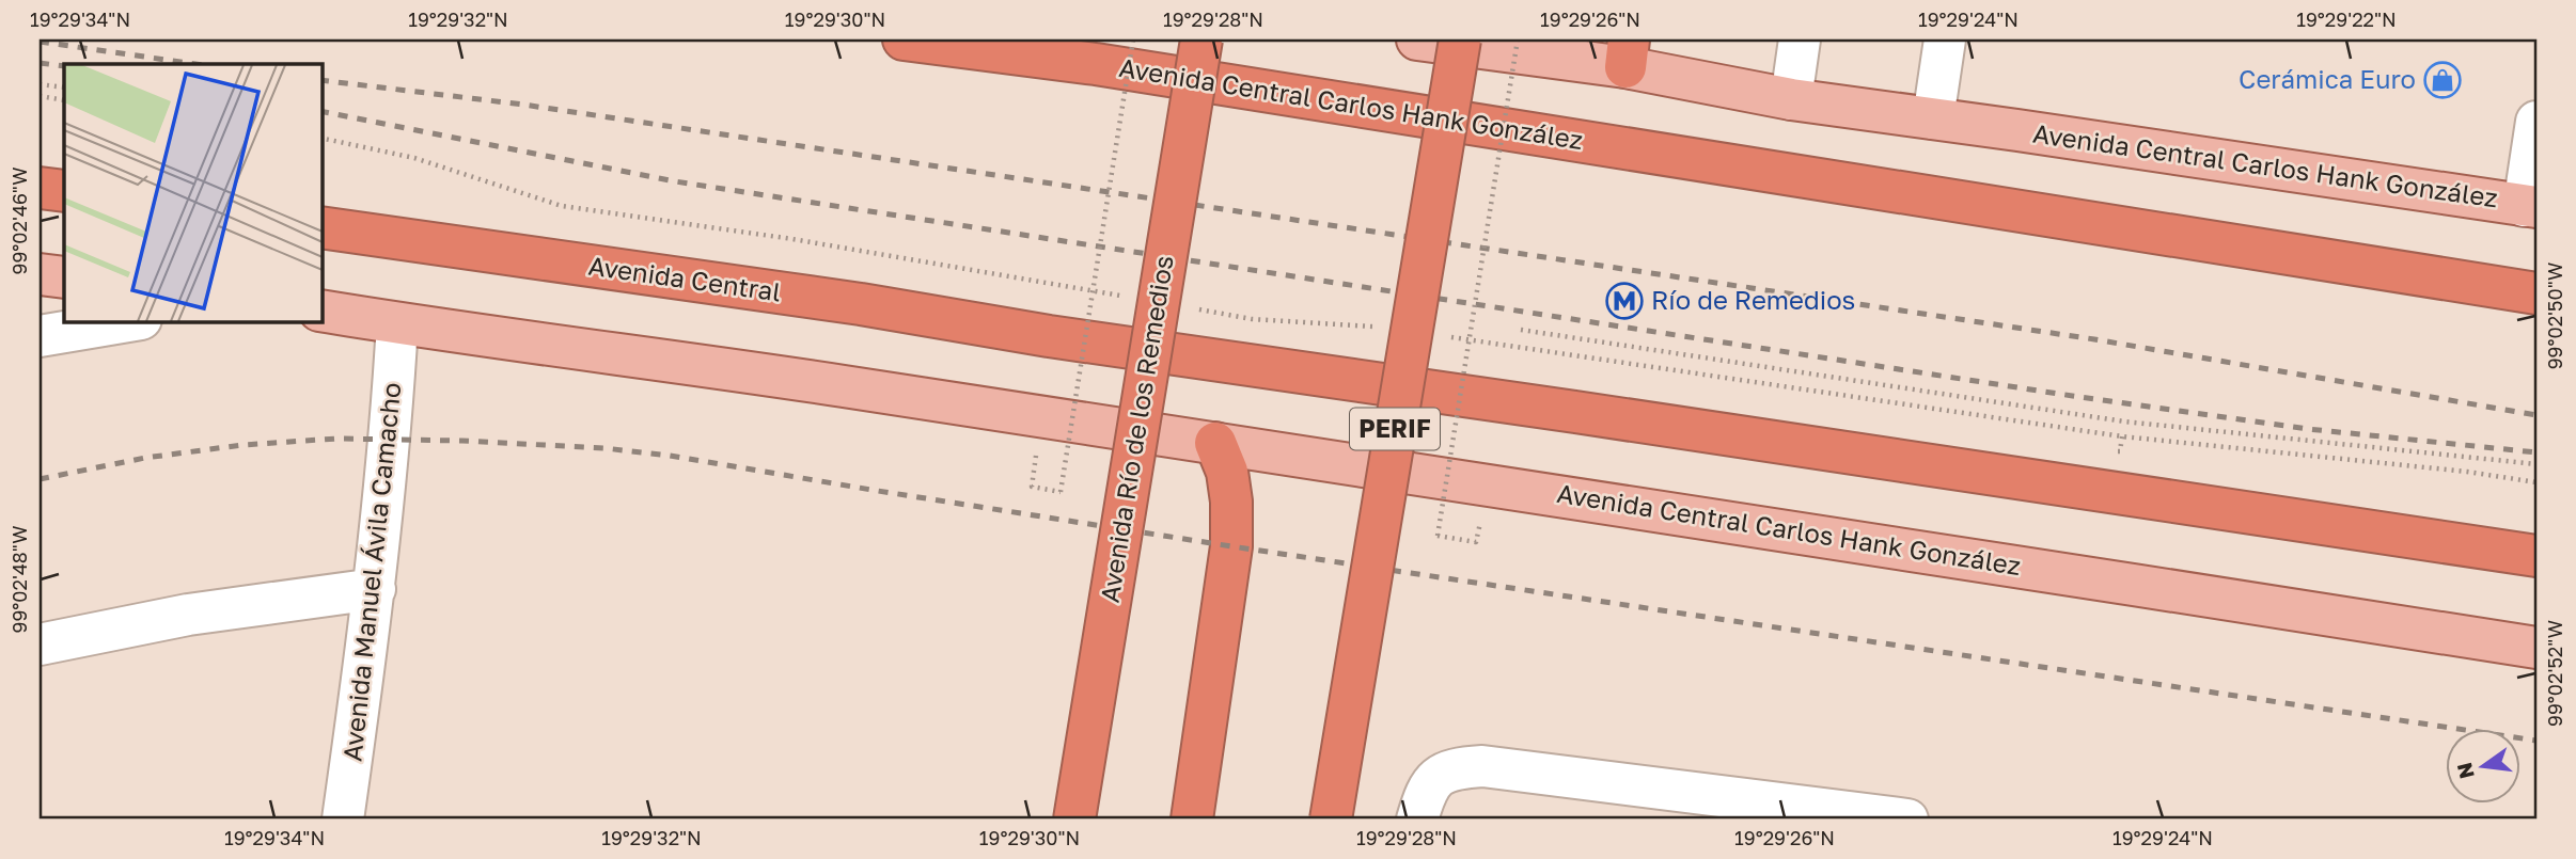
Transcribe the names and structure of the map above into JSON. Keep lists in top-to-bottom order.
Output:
{
  "streets": {
    "highway": [
      "Avenida Central Carlos Hank González",
      "Avenida Central",
      "Avenida Río de los Remedios",
      "PERIF"
    ],
    "street": ["Avenida Manuel Ávila Camacho"]
  },
  "crossings": [
    ["Avenida Central Carlos Hank González", "Avenida Manuel Ávila Camacho"]
  ],
  "places": {
    "shop": ["Cerámica Euro"],
    "metro station": ["Río de Remedios"]
  },
  "north": "left",
  "coordinates": [
    "19°29'34\"N",
    "19°29'32\"N",
    "19°29'30\"N",
    "19°29'28\"N",
    "19°29'26\"N",
    "19°29'24\"N",
    "19°29'22\"N",
    "99°02'46\"W",
    "99°02'50\"W",
    "99°02'48\"W",
    "99°02'52\"W"
  ]
}
